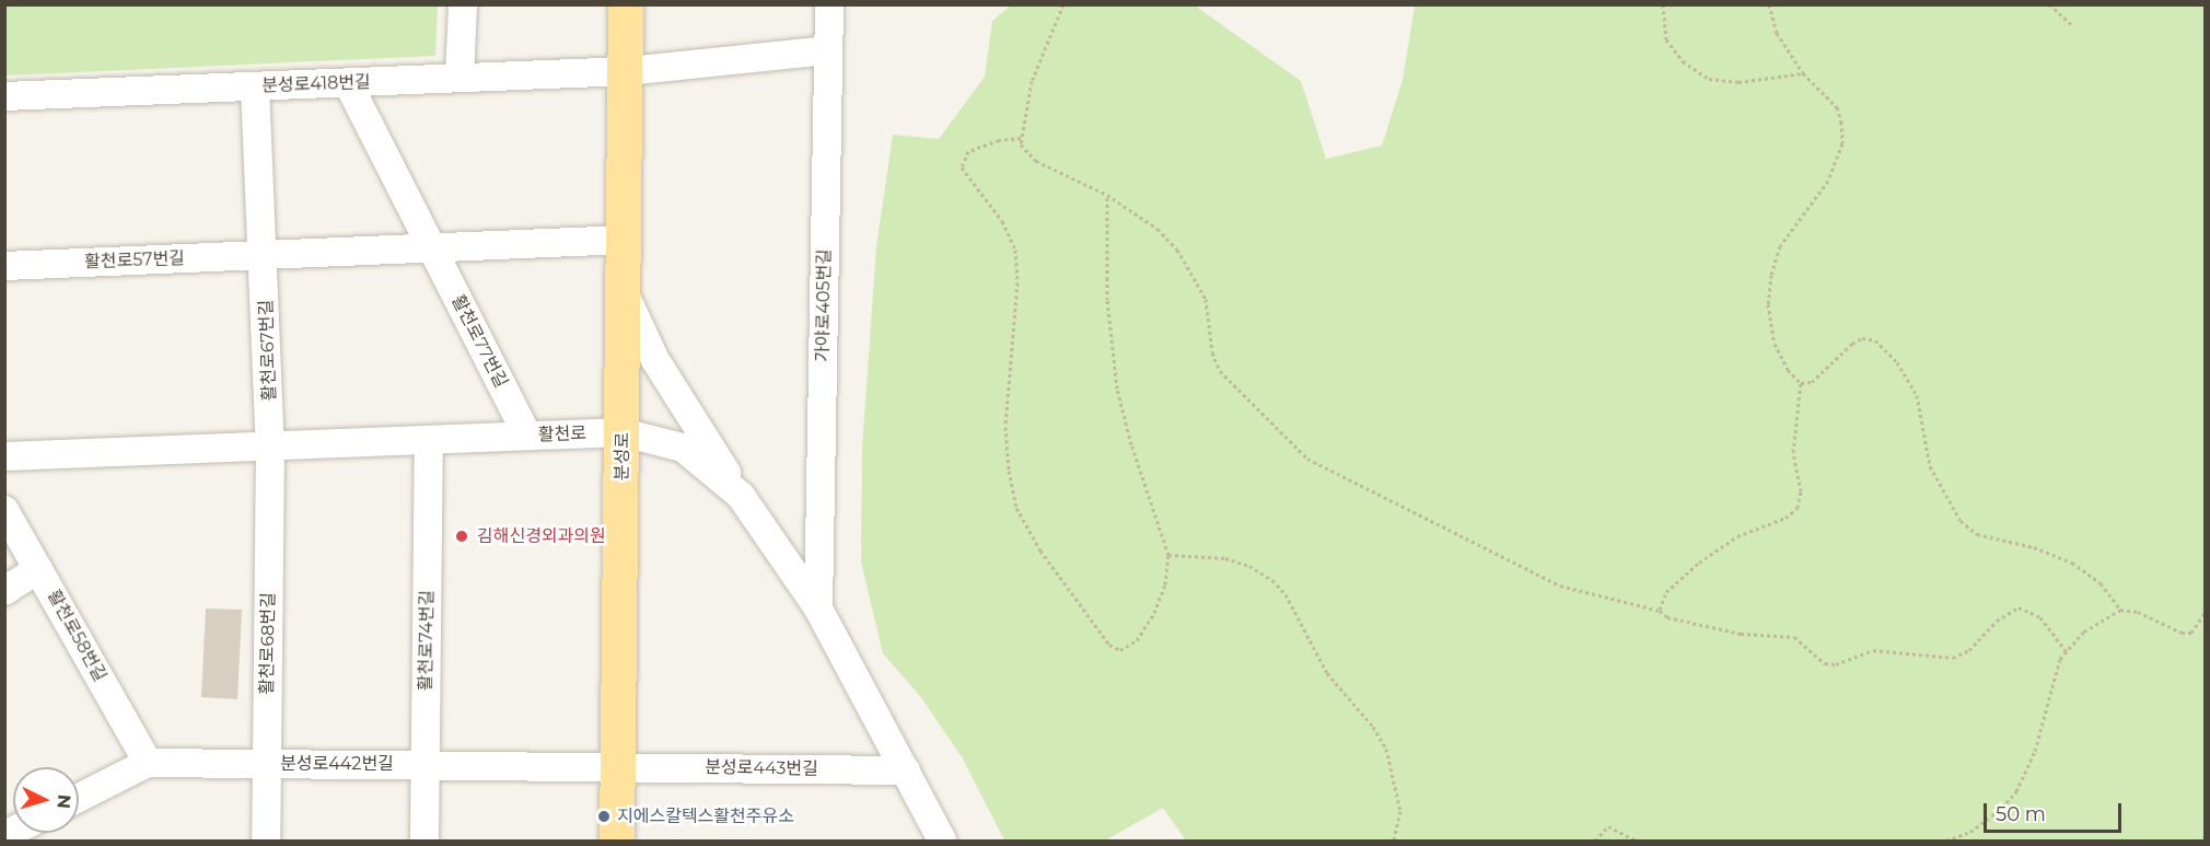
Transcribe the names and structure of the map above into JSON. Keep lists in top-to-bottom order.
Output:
{
  "streets": {
    "main road": ["분성로"],
    "street": [
      "분성로418번길",
      "활천로57번길",
      "가야로405번길",
      "활천로77번길",
      "활천로67번길",
      "활천로",
      "활천로58번길",
      "활천로74번길",
      "활천로68번길",
      "분성로442번길",
      "분성로443번길"
    ]
  },
  "crossings": [
    ["분성로418번길", "활천로77번길"],
    ["분성로418번길", "활천로67번길"],
    ["분성로418번길", "분성로"],
    ["활천로57번길", "활천로67번길"],
    ["가야로405번길", "활천로"],
    ["활천로77번길", "활천로"],
    ["활천로67번길", "활천로"],
    ["활천로67번길", "활천로68번길"],
    ["활천로", "분성로"],
    ["활천로", "활천로74번길"],
    ["활천로", "활천로68번길"],
    ["활천로", "분성로443번길"],
    ["분성로", "분성로442번길"],
    ["분성로", "분성로443번길"],
    ["활천로58번길", "분성로442번길"],
    ["활천로74번길", "분성로442번길"],
    ["활천로68번길", "분성로442번길"],
    ["분성로442번길", "분성로443번길"]
  ],
  "places": ["김해신경외과의원", "지에스칼텍스활천주유소"],
  "scale_bar": "50 m",
  "north": "right"
}
